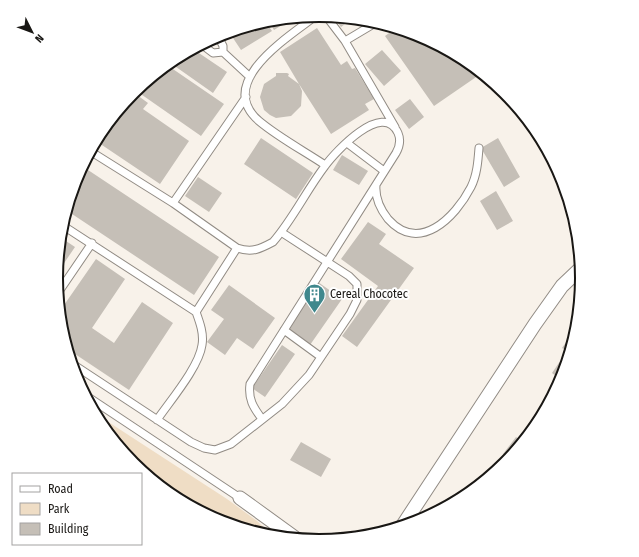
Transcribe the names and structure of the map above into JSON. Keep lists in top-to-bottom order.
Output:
{
  "places": {
    "building": ["Cereal Chocotec"]
  },
  "legend": ["Road", "Park", "Building"],
  "north": "bottom right"
}
